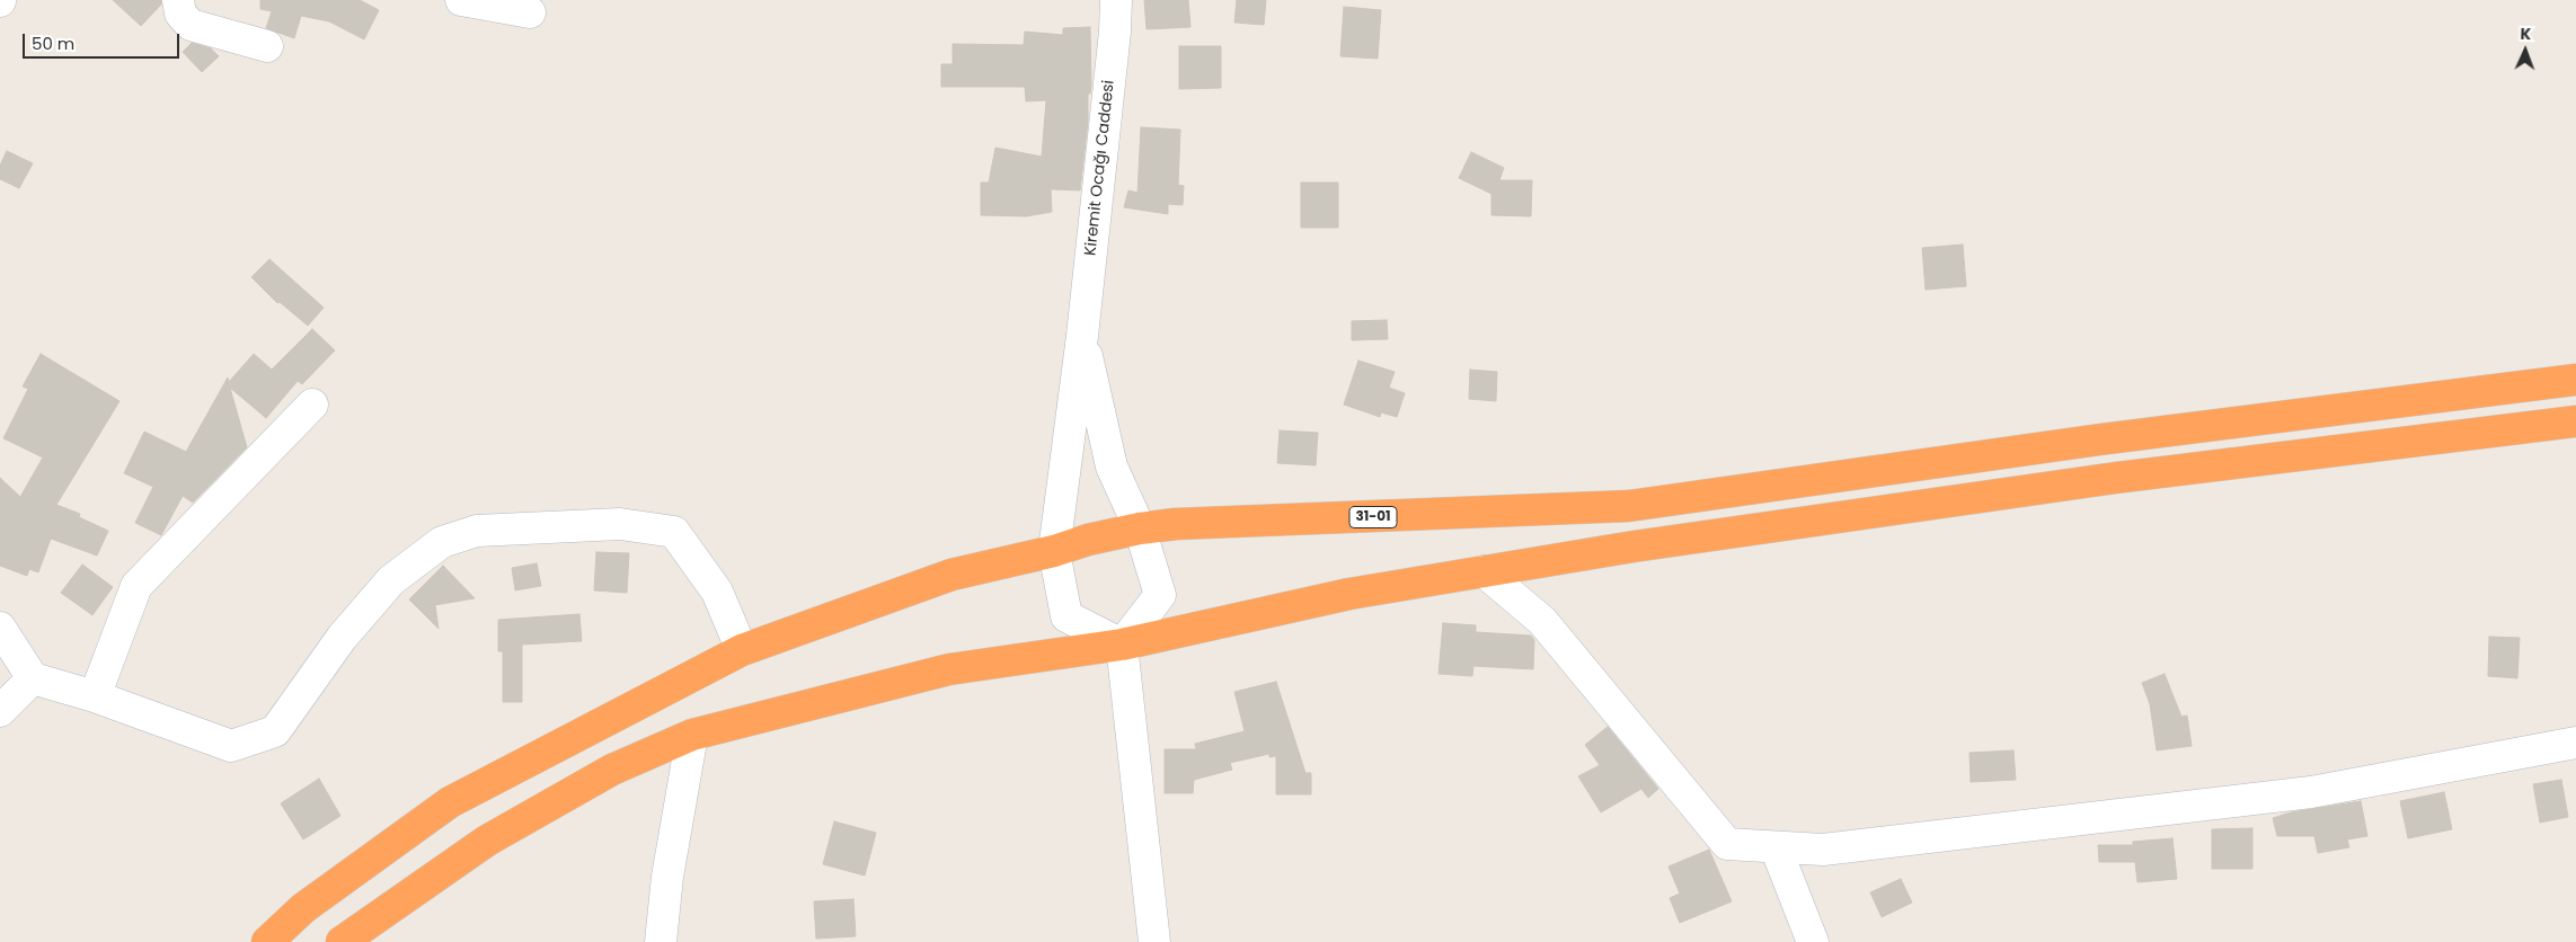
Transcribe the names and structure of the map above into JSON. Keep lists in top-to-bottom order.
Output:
{
  "streets": {
    "highway": ["31-01"],
    "street": ["Kiremit Ocağı Caddesi"]
  },
  "crossings": [
    ["Kiremit Ocağı Caddesi", "31-01"]
  ],
  "scale_bar": "50 m",
  "north": "top"
}
